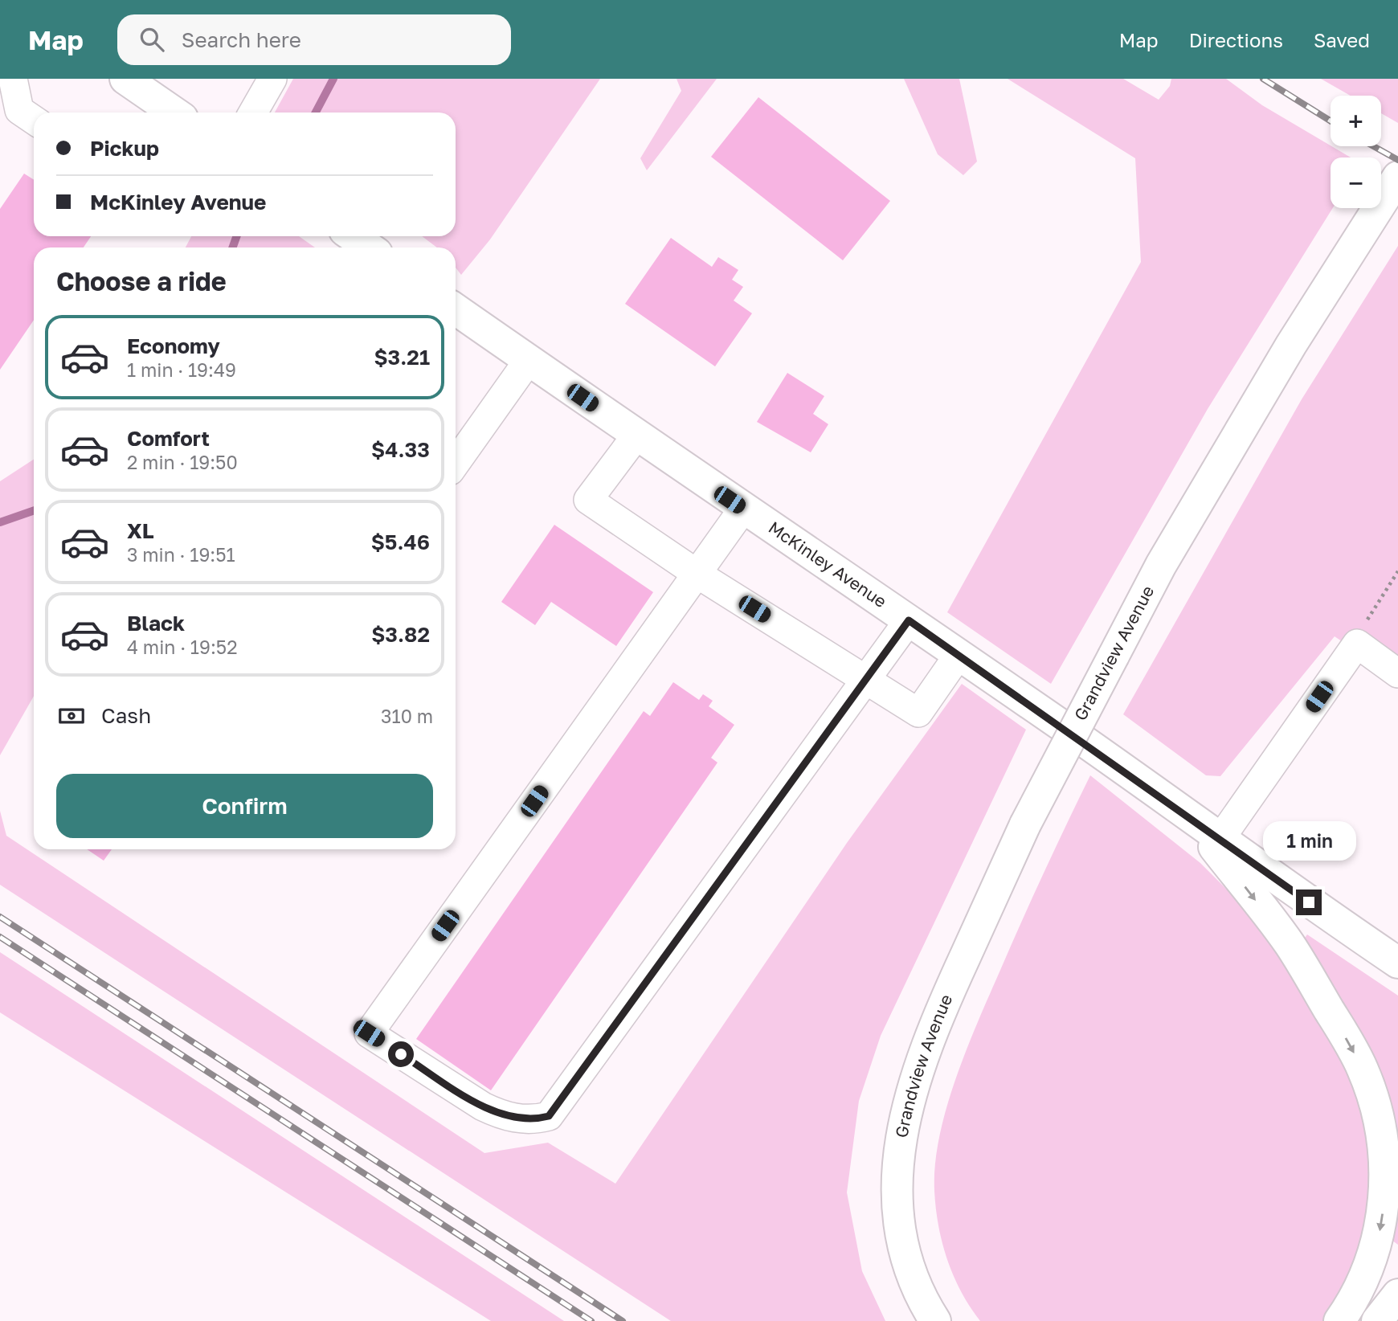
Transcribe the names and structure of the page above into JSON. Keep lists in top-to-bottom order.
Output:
{
  "streets": {
    "main road": ["McKinley Avenue", "Grandview Avenue"]
  },
  "page": {
    "header": "Map",
    "search": "Search here",
    "nav": ["Map", "Directions", "Saved"],
    "map_buttons": ["+", "−"],
    "banner": ["Pickup", "McKinley Avenue"],
    "heading": "Choose a ride",
    "list": [
      {
        "name": "Economy",
        "note": "1 min · 19:49",
        "value": "$3.21"
      },
      {
        "name": "Comfort",
        "note": "2 min · 19:50",
        "value": "$4.33"
      },
      {
        "name": "XL",
        "note": "3 min · 19:51",
        "value": "$5.46"
      },
      {
        "name": "Black",
        "note": "4 min · 19:52",
        "value": "$3.82"
      }
    ],
    "pay": ["Cash", "310 m"],
    "buttons": "Confirm",
    "bubble": "1 min"
  }
}
